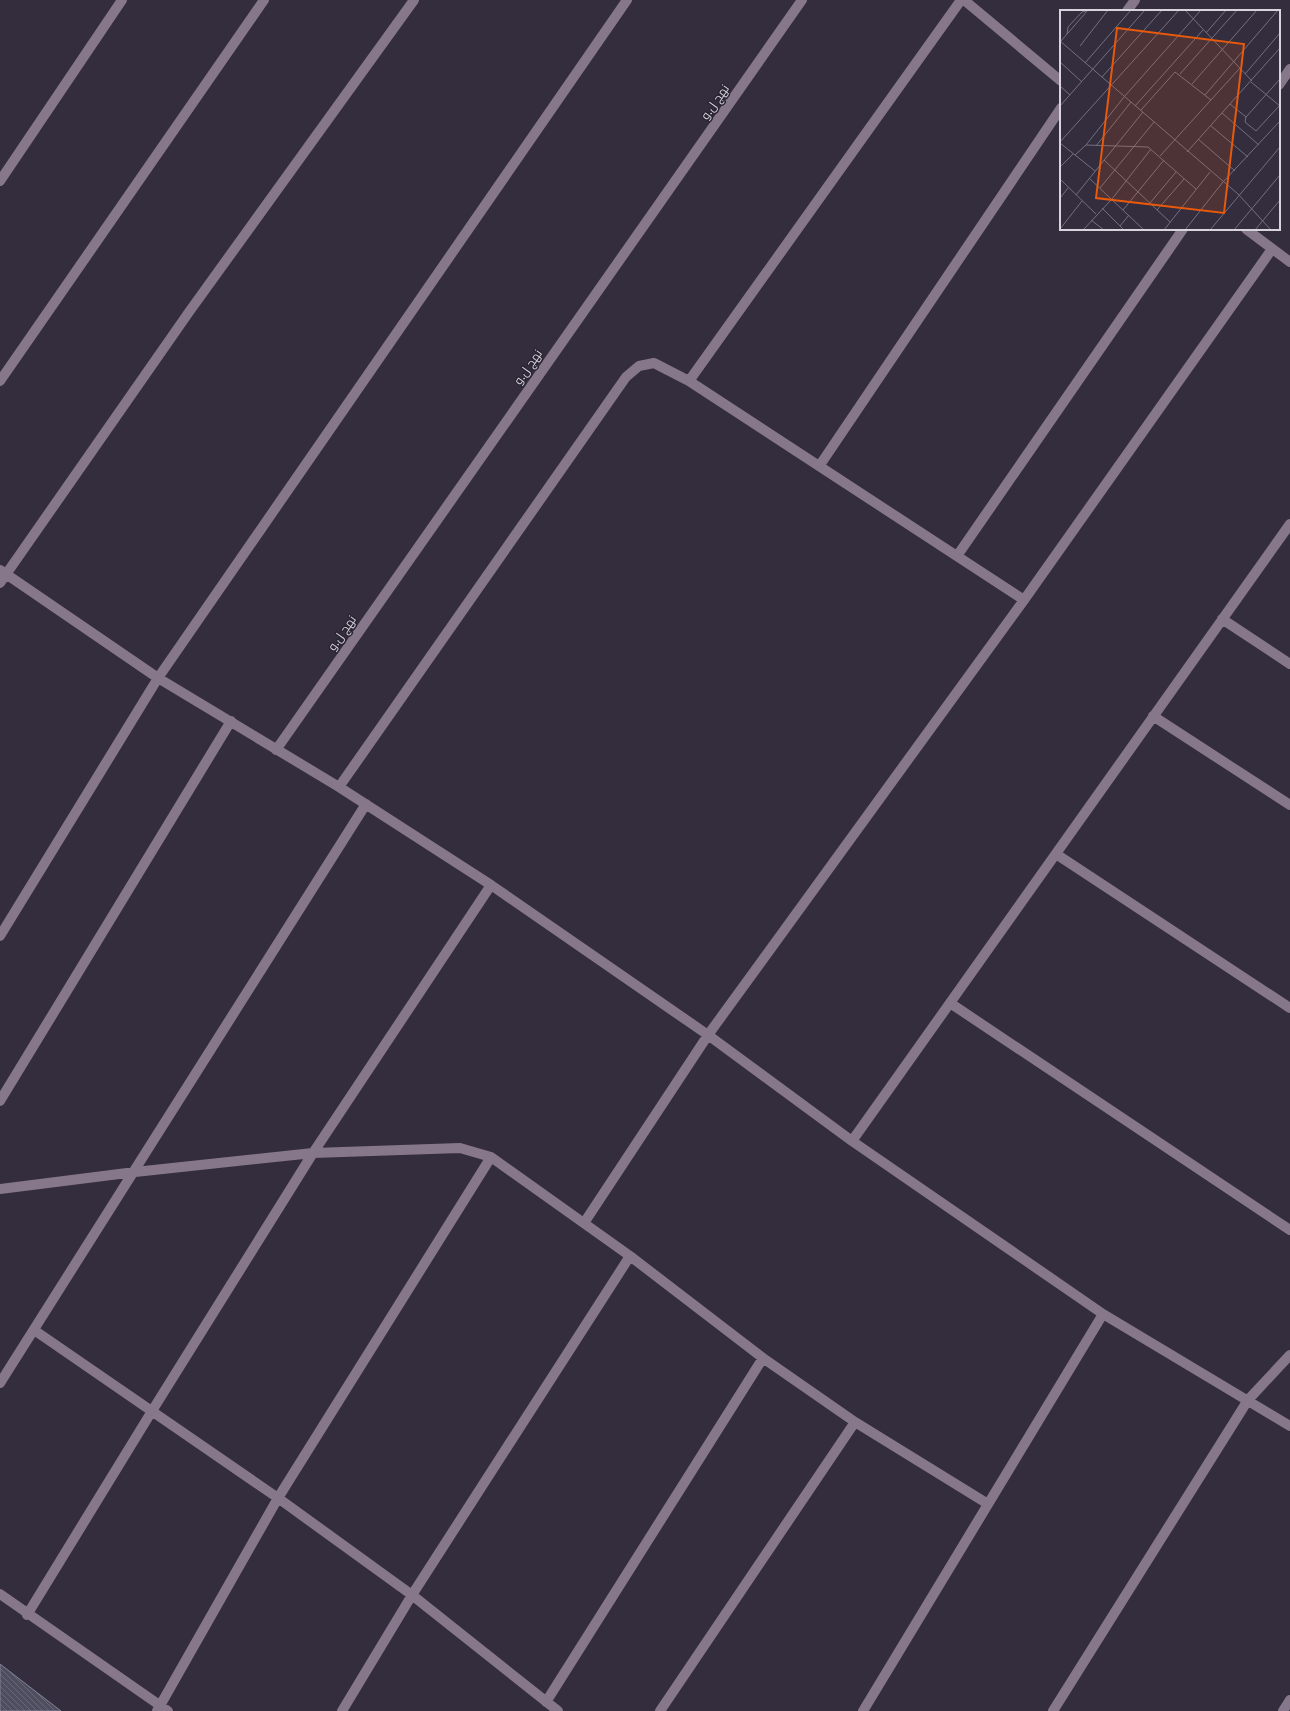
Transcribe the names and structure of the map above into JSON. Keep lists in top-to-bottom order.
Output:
{
  "streets": {
    "street": ["نهج ل.و"]
  }
}
